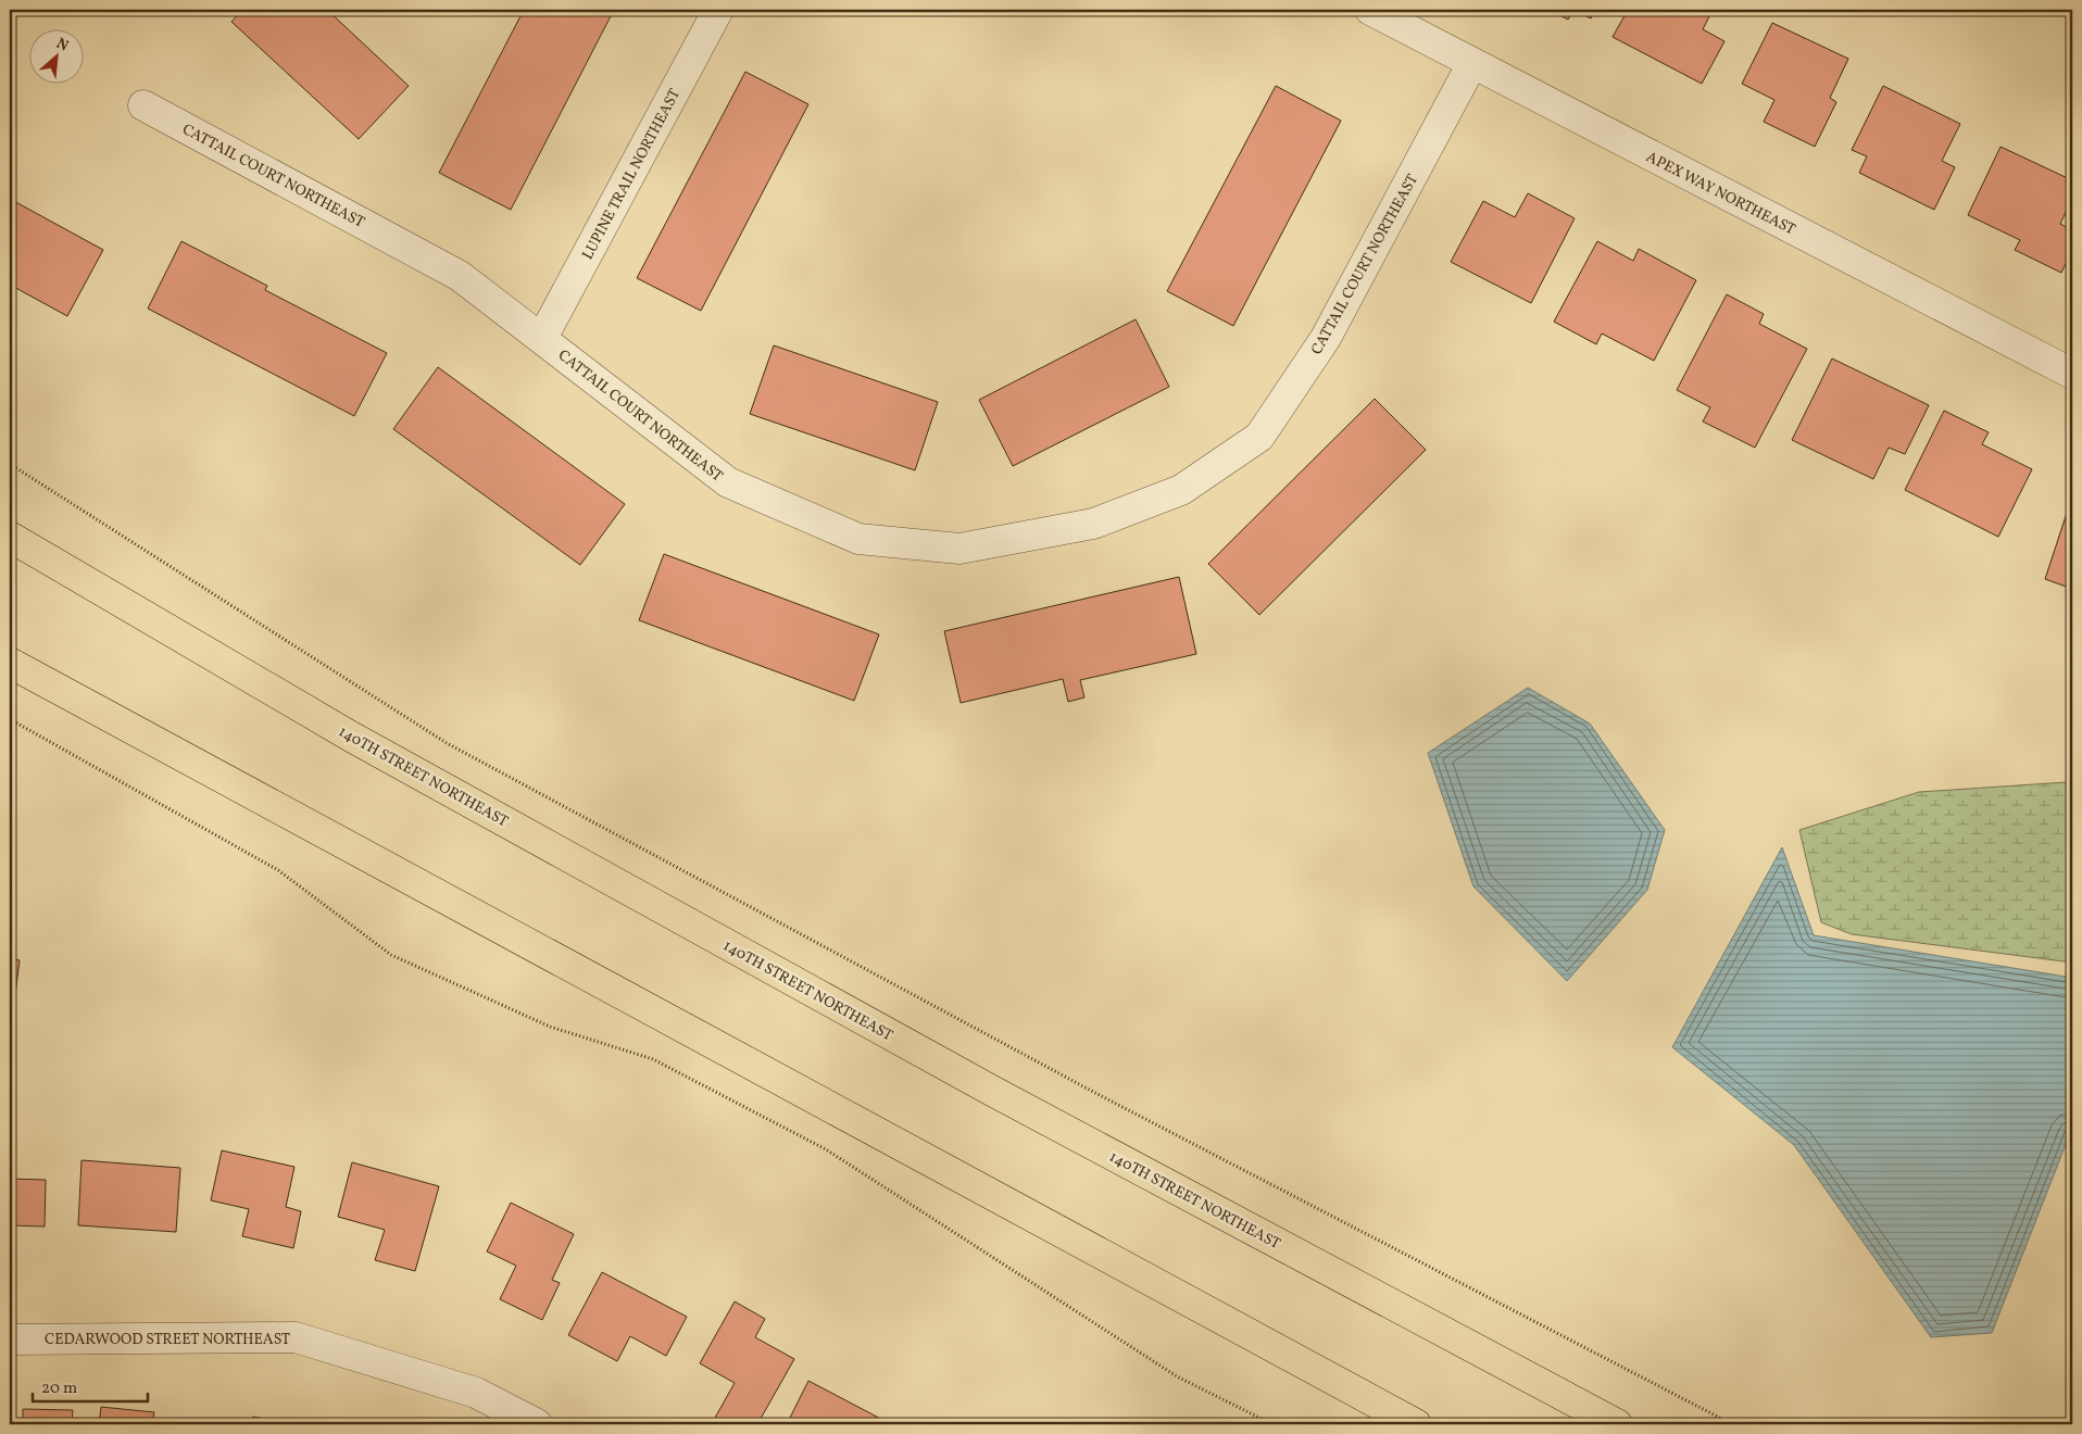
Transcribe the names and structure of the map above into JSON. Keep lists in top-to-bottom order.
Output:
{
  "streets": {
    "highway": ["140TH STREET NORTHEAST"],
    "street": [
      "LUPINE TRAIL NORTHEAST",
      "CATTAIL COURT NORTHEAST",
      "APEX WAY NORTHEAST",
      "CEDARWOOD STREET NORTHEAST"
    ]
  },
  "crossings": [
    ["LUPINE TRAIL NORTHEAST", "CATTAIL COURT NORTHEAST"],
    ["CATTAIL COURT NORTHEAST", "APEX WAY NORTHEAST"]
  ],
  "scale_bar": "20 m",
  "north": "top right"
}
